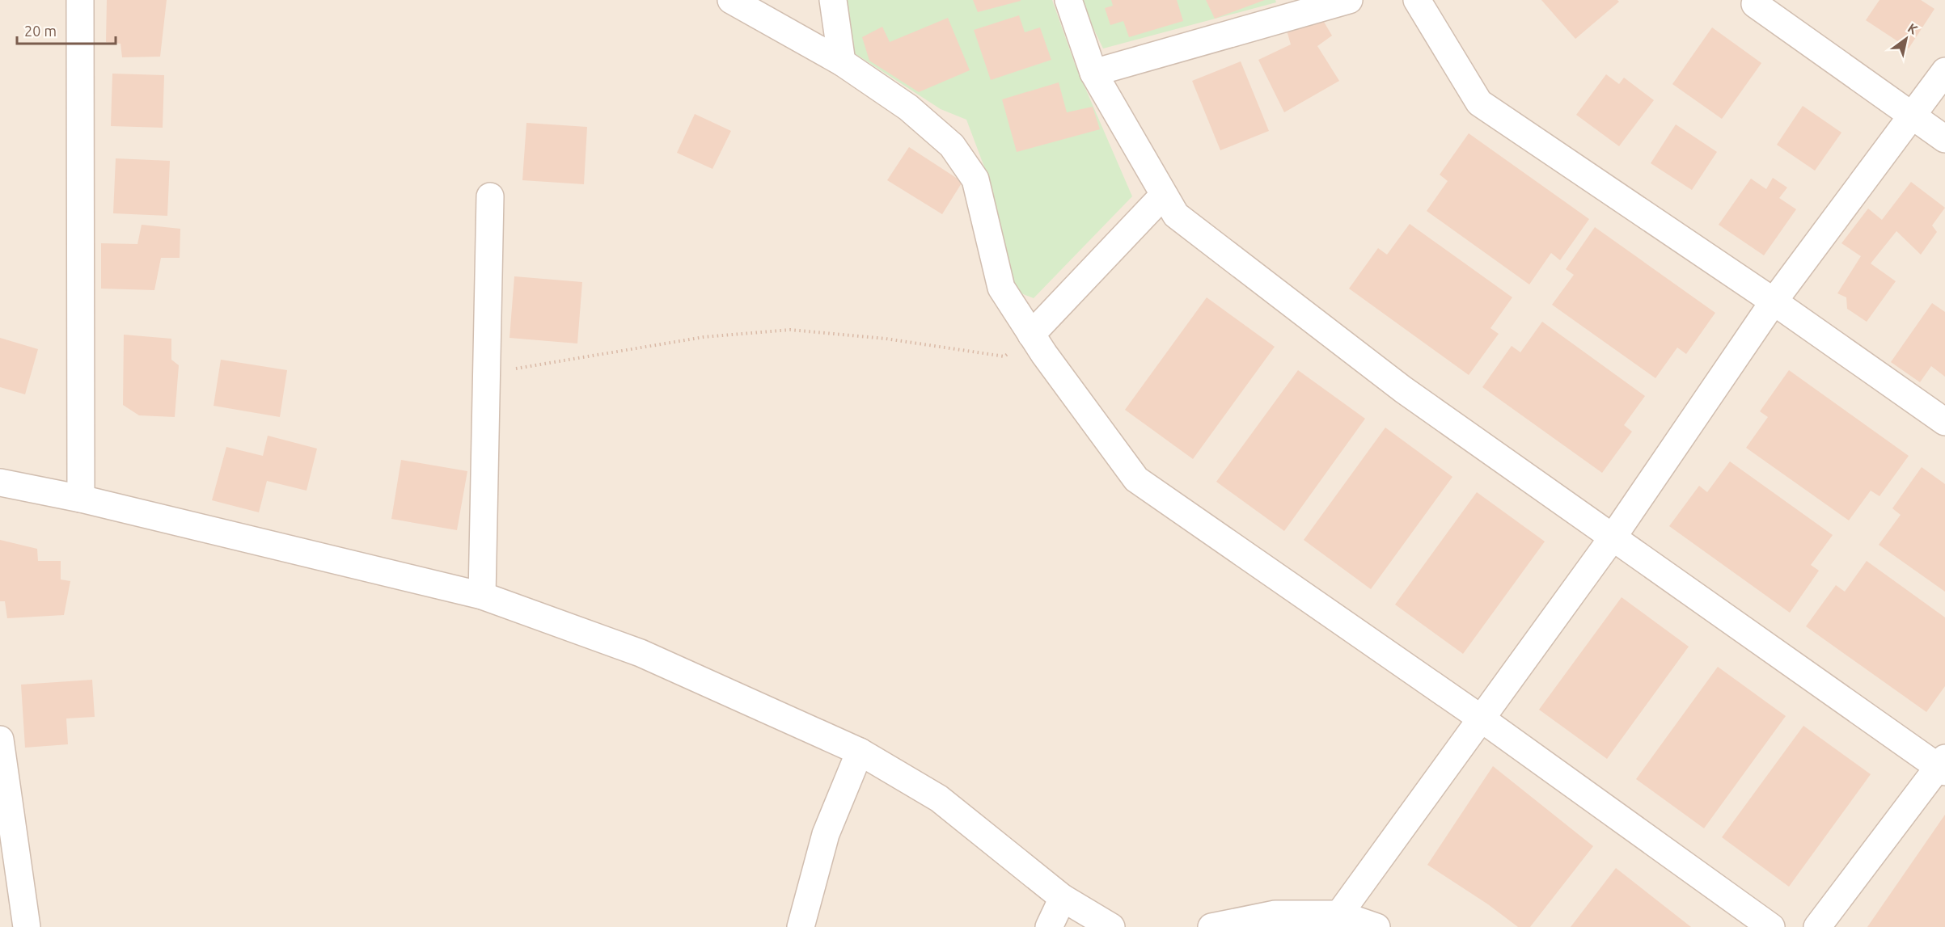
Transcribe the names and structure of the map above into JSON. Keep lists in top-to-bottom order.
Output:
{
  "scale_bar": "20 m",
  "north": "top right"
}
